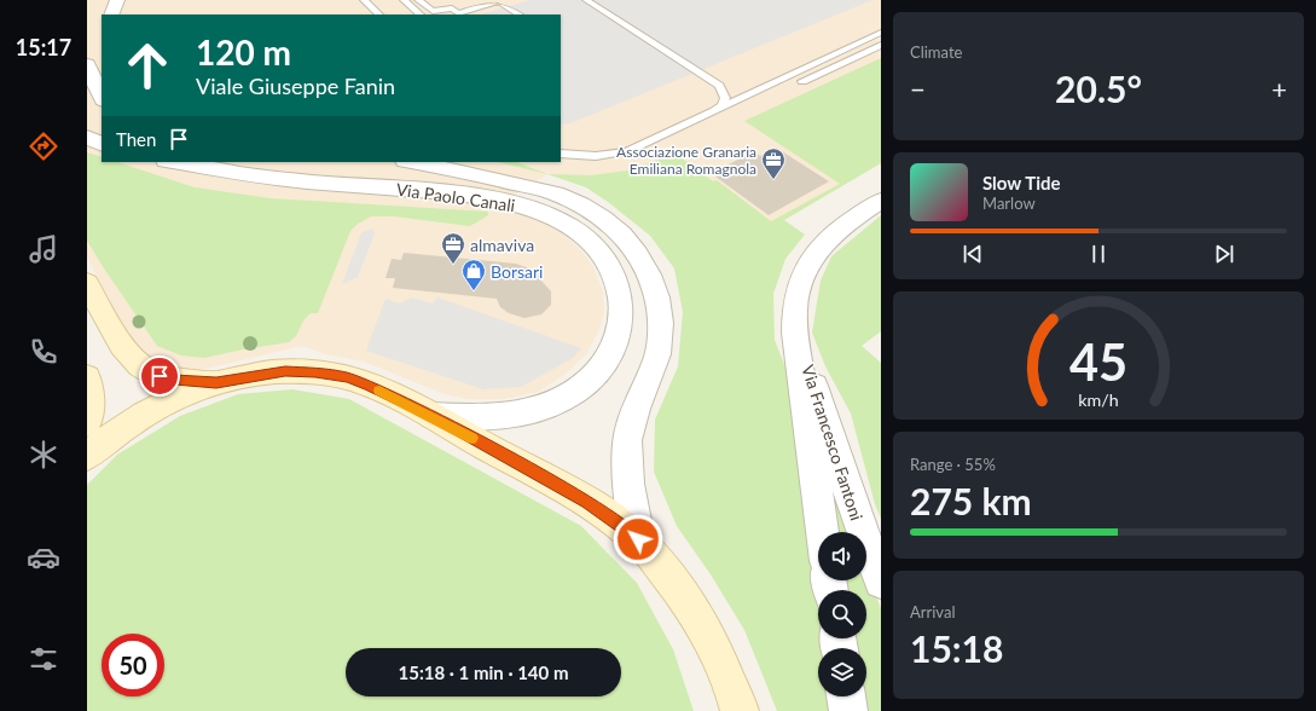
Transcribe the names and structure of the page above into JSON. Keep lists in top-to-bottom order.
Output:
{
  "streets": {
    "street": ["Via Paolo Canali", "Via Francesco Fantoni"]
  },
  "places": {
    "office": ["Associazione Granaria Emiliana Romagnola", "almaviva"],
    "shop": ["Borsari"]
  },
  "page": {
    "tabs": "15:17",
    "tile": [
      "Climate",
      ["Range · 55%", "275 km"],
      ["Arrival", "15:18"]
    ],
    "turn": ["120 m", "Viale Giuseppe Fanin"],
    "heat": ["−", "20.5°", "+"],
    "then": "Then",
    "song": ["Slow Tide", "Marlow"],
    "limit": "50",
    "trip": "15:18 · 1 min · 140 m",
    "gauge": ["45", "km/h"]
  }
}
